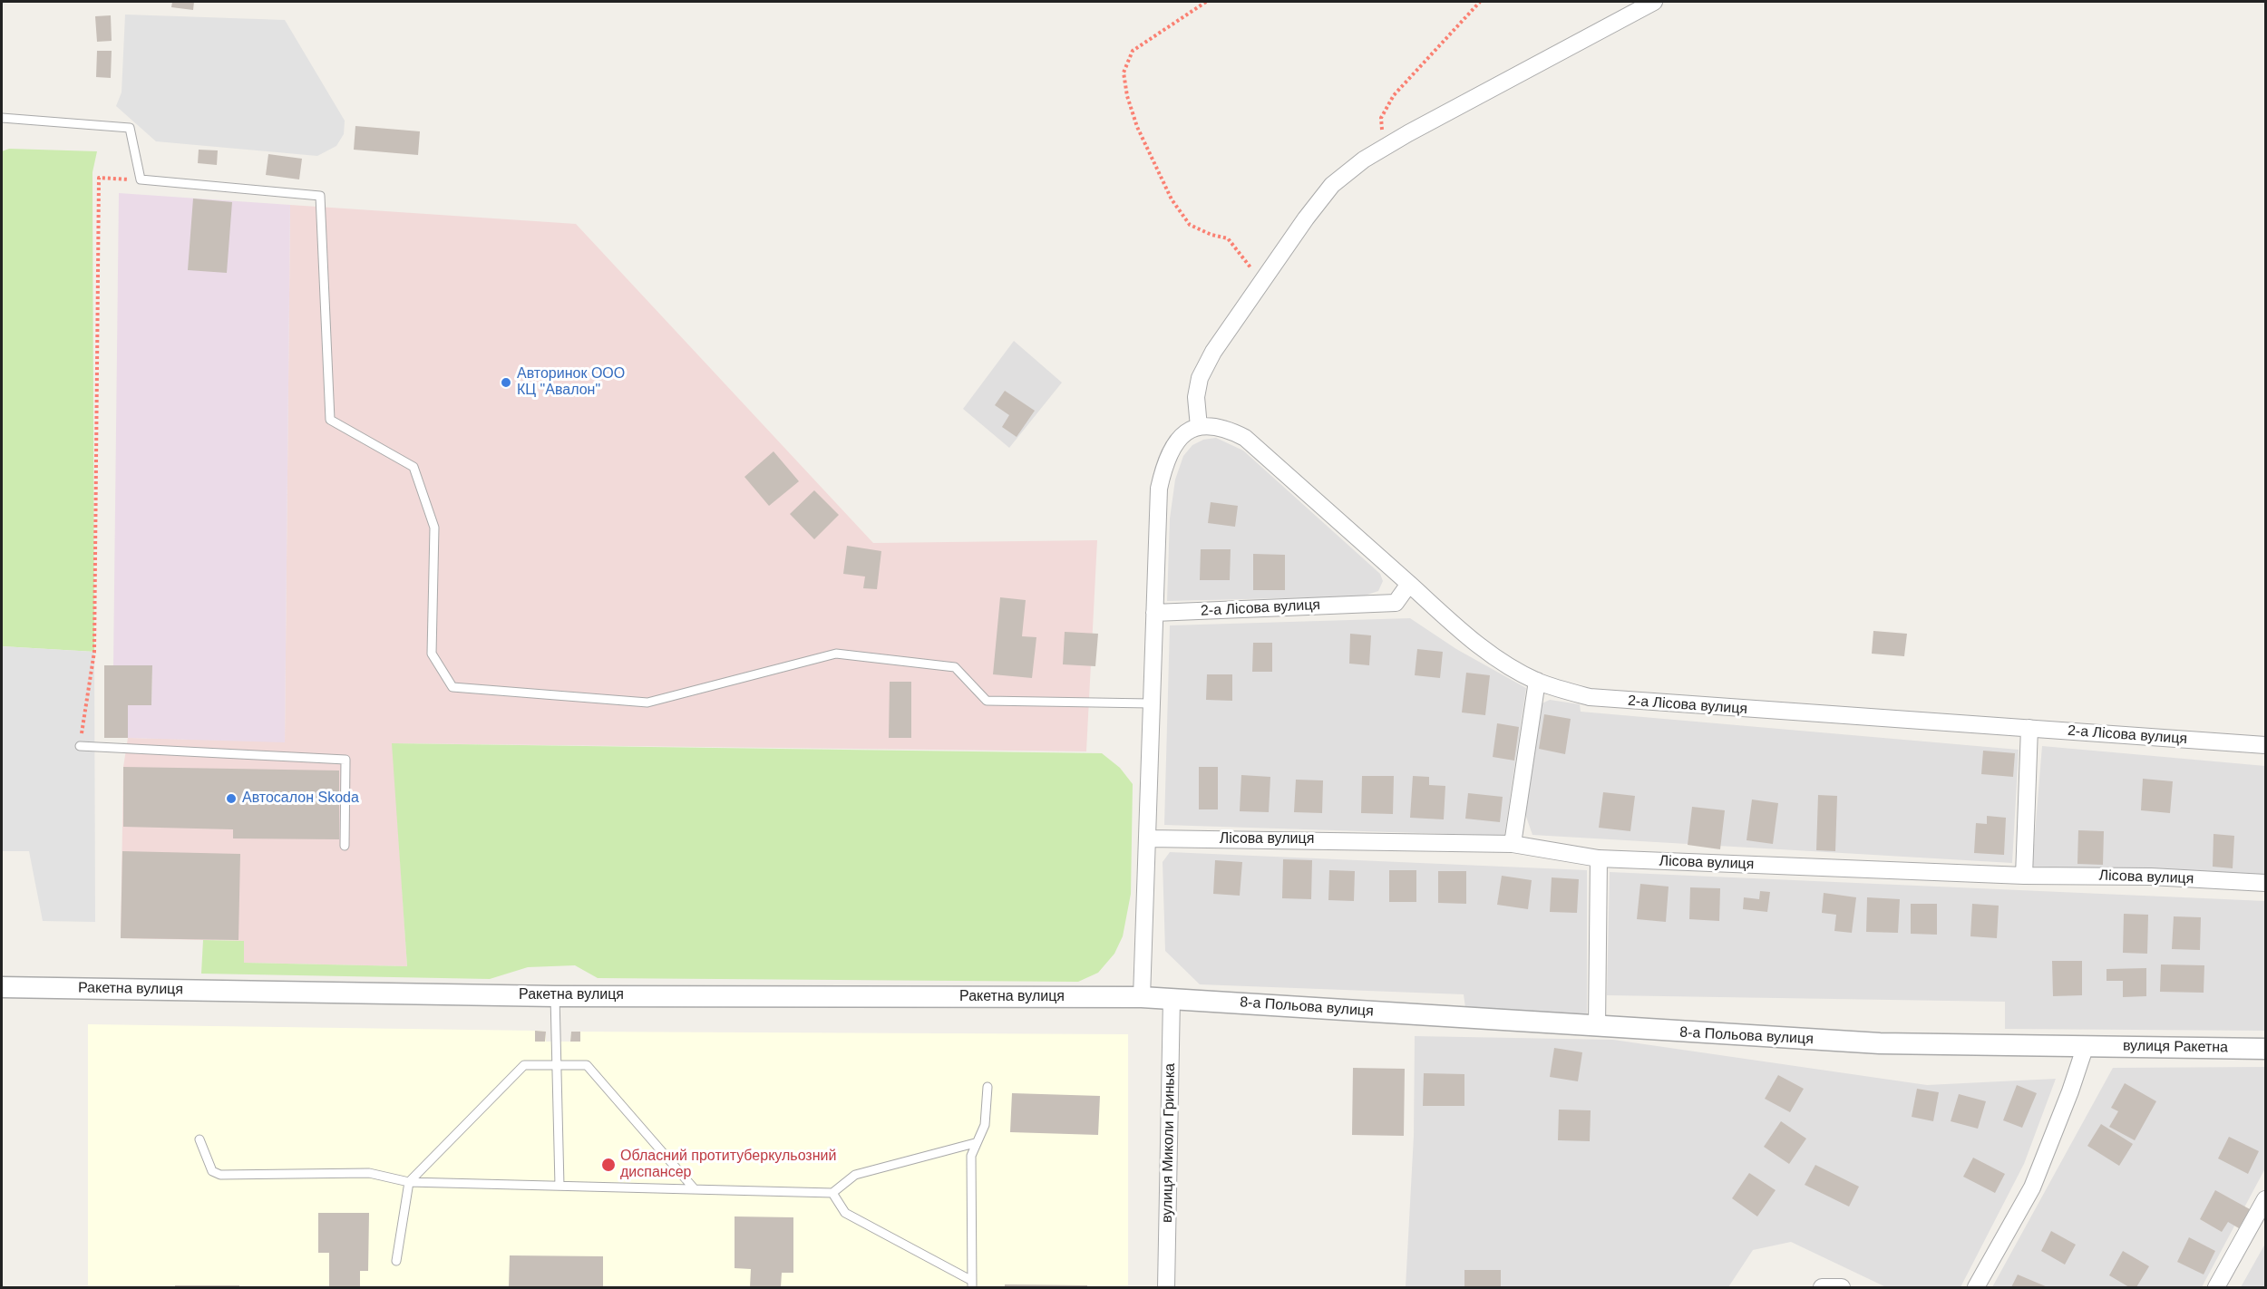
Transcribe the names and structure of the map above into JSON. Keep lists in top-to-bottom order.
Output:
{
  "streets": {
    "street": [
      "2-а Лісова вулиця",
      "Лісова вулиця",
      "Ракетна вулиця",
      "8-а Польова вулиця",
      "вулиця Ракетна",
      "вулиця Миколи Гринька"
    ]
  },
  "crossings": [
    ["Ракетна вулиця", "8-а Польова вулиця"],
    ["8-а Польова вулиця", "вулиця Ракетна"],
    ["8-а Польова вулиця", "вулиця Миколи Гринька"]
  ],
  "places": ["Авторинок ООО КЦ \"Авалон\"", "Автосалон Skoda", "Обласний протитуберкульозний диспансер"]
}
